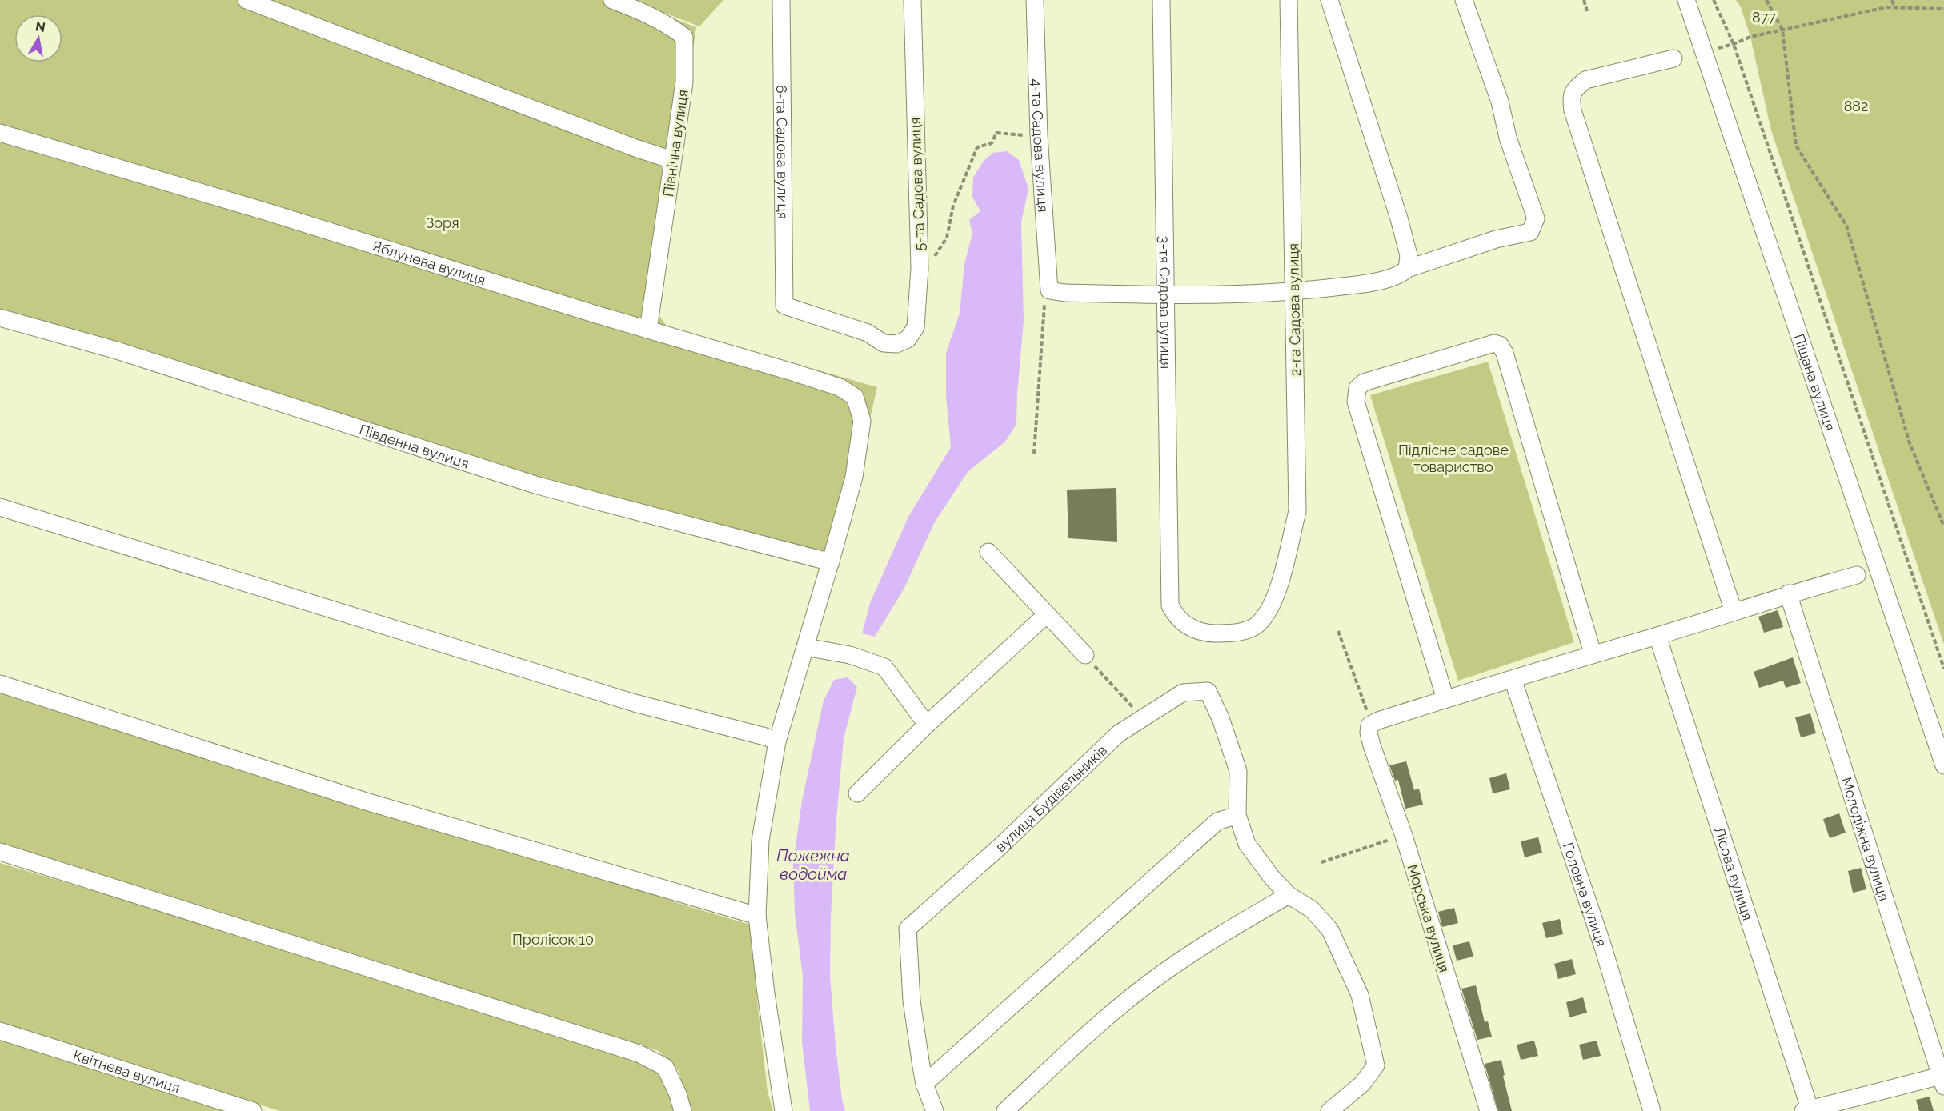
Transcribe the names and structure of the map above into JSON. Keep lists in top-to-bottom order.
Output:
{
  "streets": {
    "street": [
      "Північна вулиця",
      "4-та Садова вулиця",
      "6-та Садова вулиця",
      "5-та Садова вулиця",
      "Яблунева вулиця",
      "3-тя Садова вулиця",
      "2-га Садова вулиця",
      "Піщана вулиця",
      "Південна вулиця",
      "вулиця Будівельників",
      "Молодіжна вулиця",
      "Лісова вулиця",
      "Головна вулиця",
      "Морська вулиця",
      "Квітнева вулиця"
    ]
  },
  "crossings": [
    ["Північна вулиця", "Яблунева вулиця"],
    ["6-та Садова вулиця", "5-та Садова вулиця"],
    ["Яблунева вулиця", "Південна вулиця"],
    ["3-тя Садова вулиця", "2-га Садова вулиця"]
  ],
  "water": ["Пожежна водойма"],
  "parks": [
    "877",
    "882",
    "Зоря",
    "Підлісне садове товариство",
    "Пролісок 10"
  ],
  "north": "top"
}
